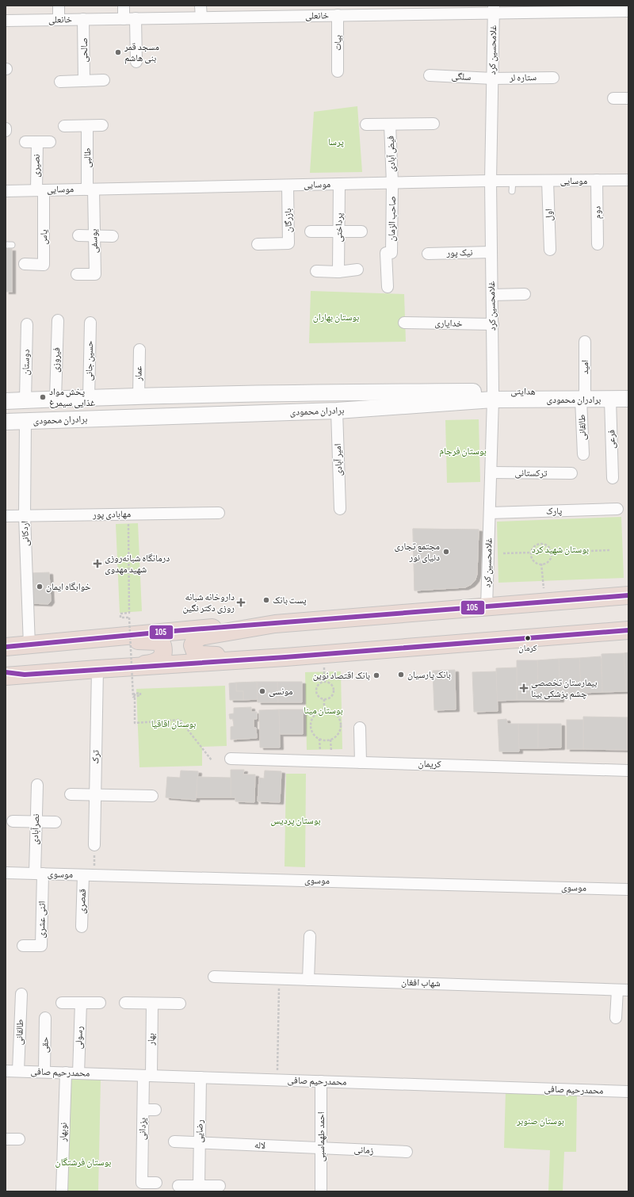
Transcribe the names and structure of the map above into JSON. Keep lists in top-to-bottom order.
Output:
{
  "streets": {
    "main road": ["هدایتی", "برادران محمودی"],
    "street": [
      "خانعلی",
      "بیات",
      "صالحی",
      "غلامحسین کرد",
      "سلگی",
      "ستاره لر",
      "فیض آبادی",
      "طالبی",
      "نصیری",
      "موسایی",
      "دوم",
      "اول",
      "صاحب الزمان",
      "بازرگان",
      "پرداختی",
      "یاس",
      "یوسفی",
      "نیک پور",
      "خدایاری",
      "فیروزی",
      "حسین جانی",
      "دوستان",
      "امید",
      "عمار",
      "طالقانی",
      "فرعی",
      "امیر آبادی",
      "ترکستانی",
      "پارک",
      "مهابادی پور",
      "اردکانی",
      "ترک",
      "کریمان",
      "نصرآبادی",
      "موسوی",
      "قمصری",
      "اثنی عشری",
      "شهاب افغان",
      "رسولی",
      "بهار",
      "حقی",
      "محمدرحیم صافی",
      "یزدانی",
      "رضایی",
      "نوبهار",
      "احمد طهماسبی",
      "لاله",
      "زمانی"
    ]
  },
  "crossings": [
    ["خانعلی", "بیات"],
    ["خانعلی", "صالحی"],
    ["خانعلی", "غلامحسین کرد"],
    ["غلامحسین کرد", "سلگی"],
    ["غلامحسین کرد", "ستاره لر"],
    ["غلامحسین کرد", "موسایی"],
    ["غلامحسین کرد", "نیک پور"],
    ["غلامحسین کرد", "خدایاری"],
    ["غلامحسین کرد", "هدایتی"],
    ["غلامحسین کرد", "برادران محمودی"],
    ["غلامحسین کرد", "ترکستانی"],
    ["غلامحسین کرد", "پارک"],
    ["سلگی", "ستاره لر"],
    ["فیض آبادی", "موسایی"],
    ["فیض آبادی", "صاحب الزمان"],
    ["طالبی", "موسایی"],
    ["طالبی", "یوسفی"],
    ["نصیری", "موسایی"],
    ["نصیری", "یاس"],
    ["موسایی", "دوم"],
    ["موسایی", "اول"],
    ["موسایی", "صاحب الزمان"],
    ["موسایی", "بازرگان"],
    ["موسایی", "پرداختی"],
    ["موسایی", "یاس"],
    ["موسایی", "یوسفی"],
    ["فیروزی", "برادران محمودی"],
    ["حسین جانی", "برادران محمودی"],
    ["دوستان", "برادران محمودی"],
    ["امید", "هدایتی"],
    ["امید", "برادران محمودی"],
    ["امید", "طالقانی"],
    ["عمار", "برادران محمودی"],
    ["هدایتی", "برادران محمودی"],
    ["هدایتی", "طالقانی"],
    ["برادران محمودی", "طالقانی"],
    ["برادران محمودی", "فرعی"],
    ["برادران محمودی", "امیر آبادی"],
    ["برادران محمودی", "اردکانی"],
    ["طالقانی", "محمدرحیم صافی"],
    ["مهابادی پور", "اردکانی"],
    ["نصرآبادی", "موسوی"],
    ["نصرآبادی", "اثنی عشری"],
    ["موسوی", "قمصری"],
    ["موسوی", "اثنی عشری"],
    ["رسولی", "محمدرحیم صافی"],
    ["بهار", "محمدرحیم صافی"],
    ["بهار", "یزدانی"],
    ["حقی", "محمدرحیم صافی"],
    ["محمدرحیم صافی", "یزدانی"],
    ["محمدرحیم صافی", "رضایی"],
    ["محمدرحیم صافی", "نوبهار"],
    ["محمدرحیم صافی", "احمد طهماسبی"],
    ["رضایی", "لاله"],
    ["احمد طهماسبی", "لاله"],
    ["احمد طهماسبی", "زمانی"],
    ["لاله", "زمانی"]
  ],
  "parks": [
    "پرسا",
    "بوستان بهاران",
    "بوستان فرجام",
    "بوستان شهید کرد",
    "بوستان مینا",
    "بوستان اقاقیا",
    "بوستان پردیس",
    "بوستان صنوبر",
    "بوستان فرشتگان"
  ],
  "places": {
    "other": [
      "مسجد قمر بنی هاشم",
      "پخش مواد غذایی سیمرغ",
      "مجتمع تجاری دنیای نور",
      "خوابگاه ایمان",
      "پست بانک",
      "کرمان",
      "بانک پارسیان",
      "بانک اقتصاد نوین",
      "مونسی"
    ],
    "health": ["درمانگاه شبانه‌روزی شهید مهدوی", "داروخانه شبانه روزی دکتر نگین", "بیمارستان تخصصی چشم پزشکی بینا"]
  },
  "lines": ["transit line 105"]
}
